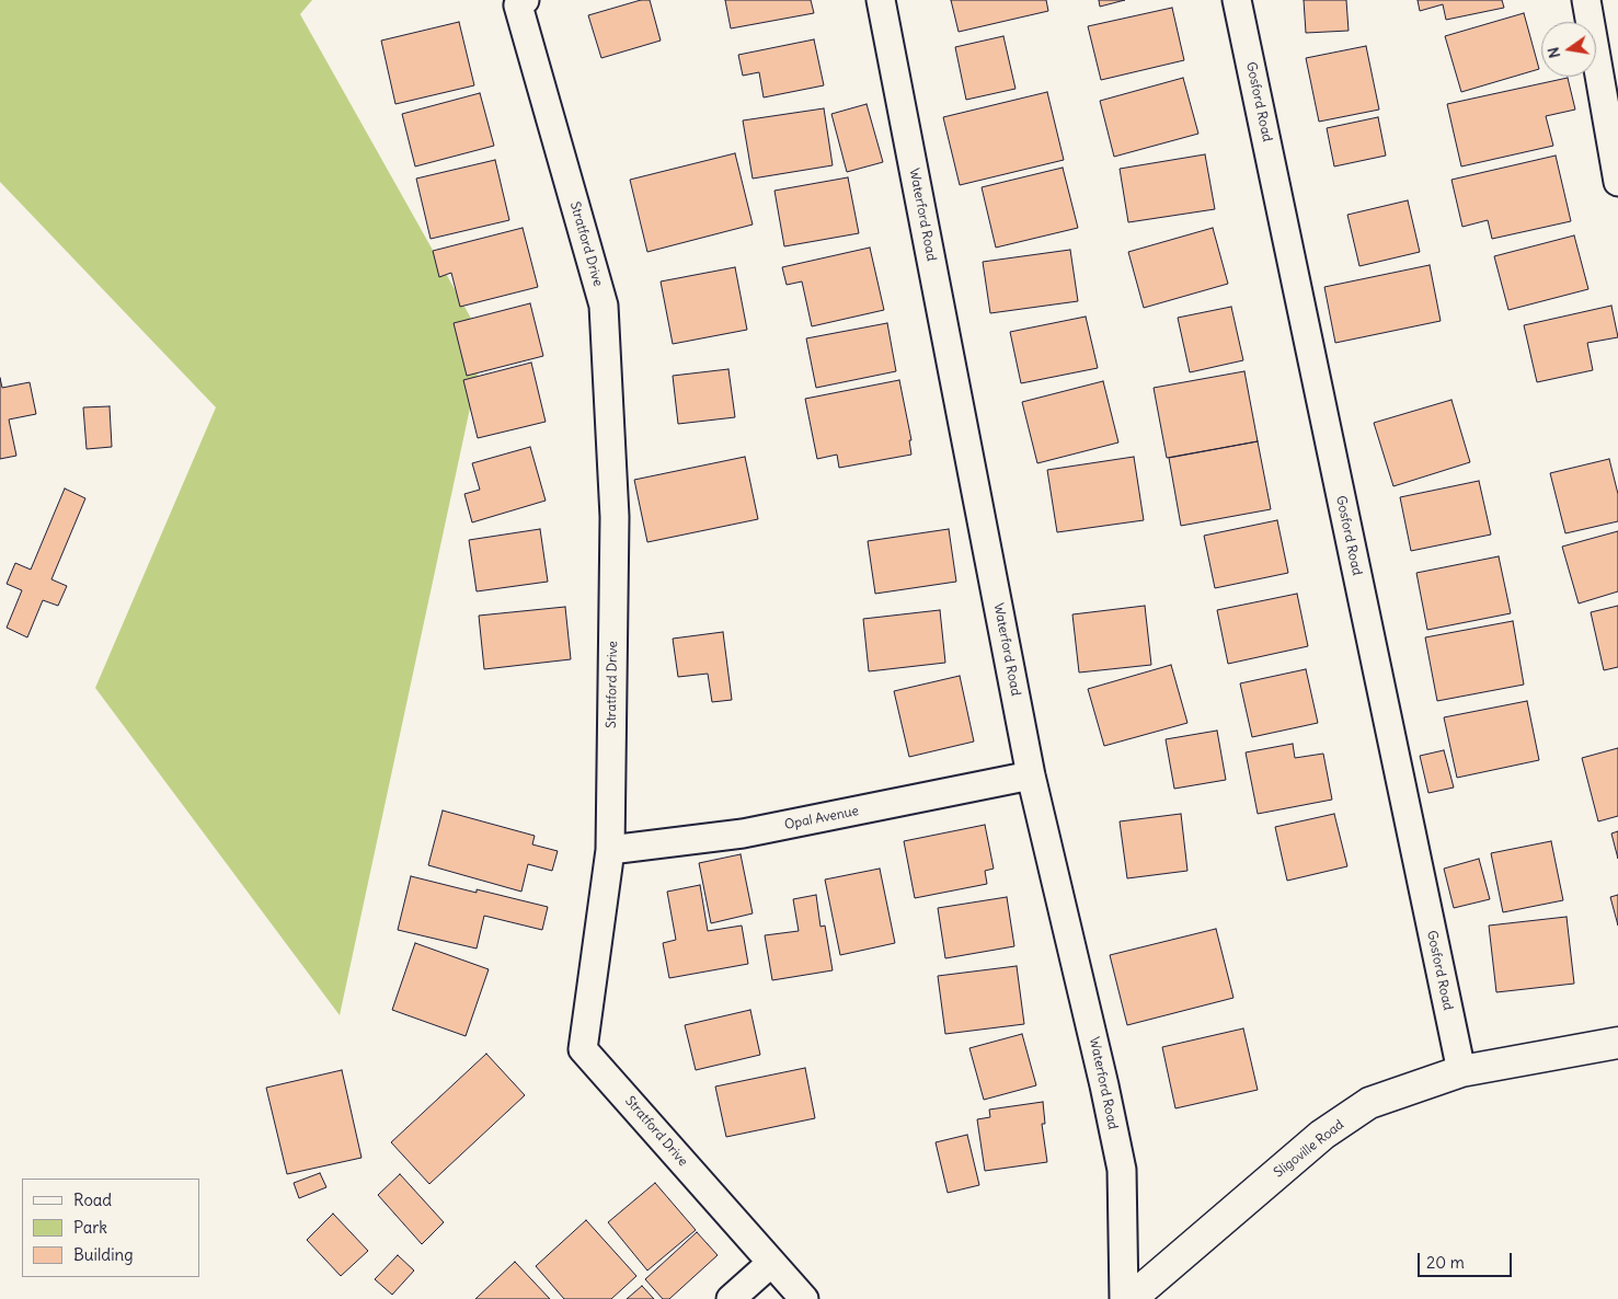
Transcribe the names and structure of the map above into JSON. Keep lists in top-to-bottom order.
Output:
{
  "streets": {
    "street": [
      "Gosford Road",
      "Waterford Road",
      "Stratford Drive",
      "Opal Avenue",
      "Sligoville Road"
    ]
  },
  "crossings": [
    ["Gosford Road", "Sligoville Road"],
    ["Waterford Road", "Opal Avenue"],
    ["Stratford Drive", "Opal Avenue"]
  ],
  "legend": ["Road", "Park", "Building"],
  "scale_bar": "20 m",
  "north": "left"
}
